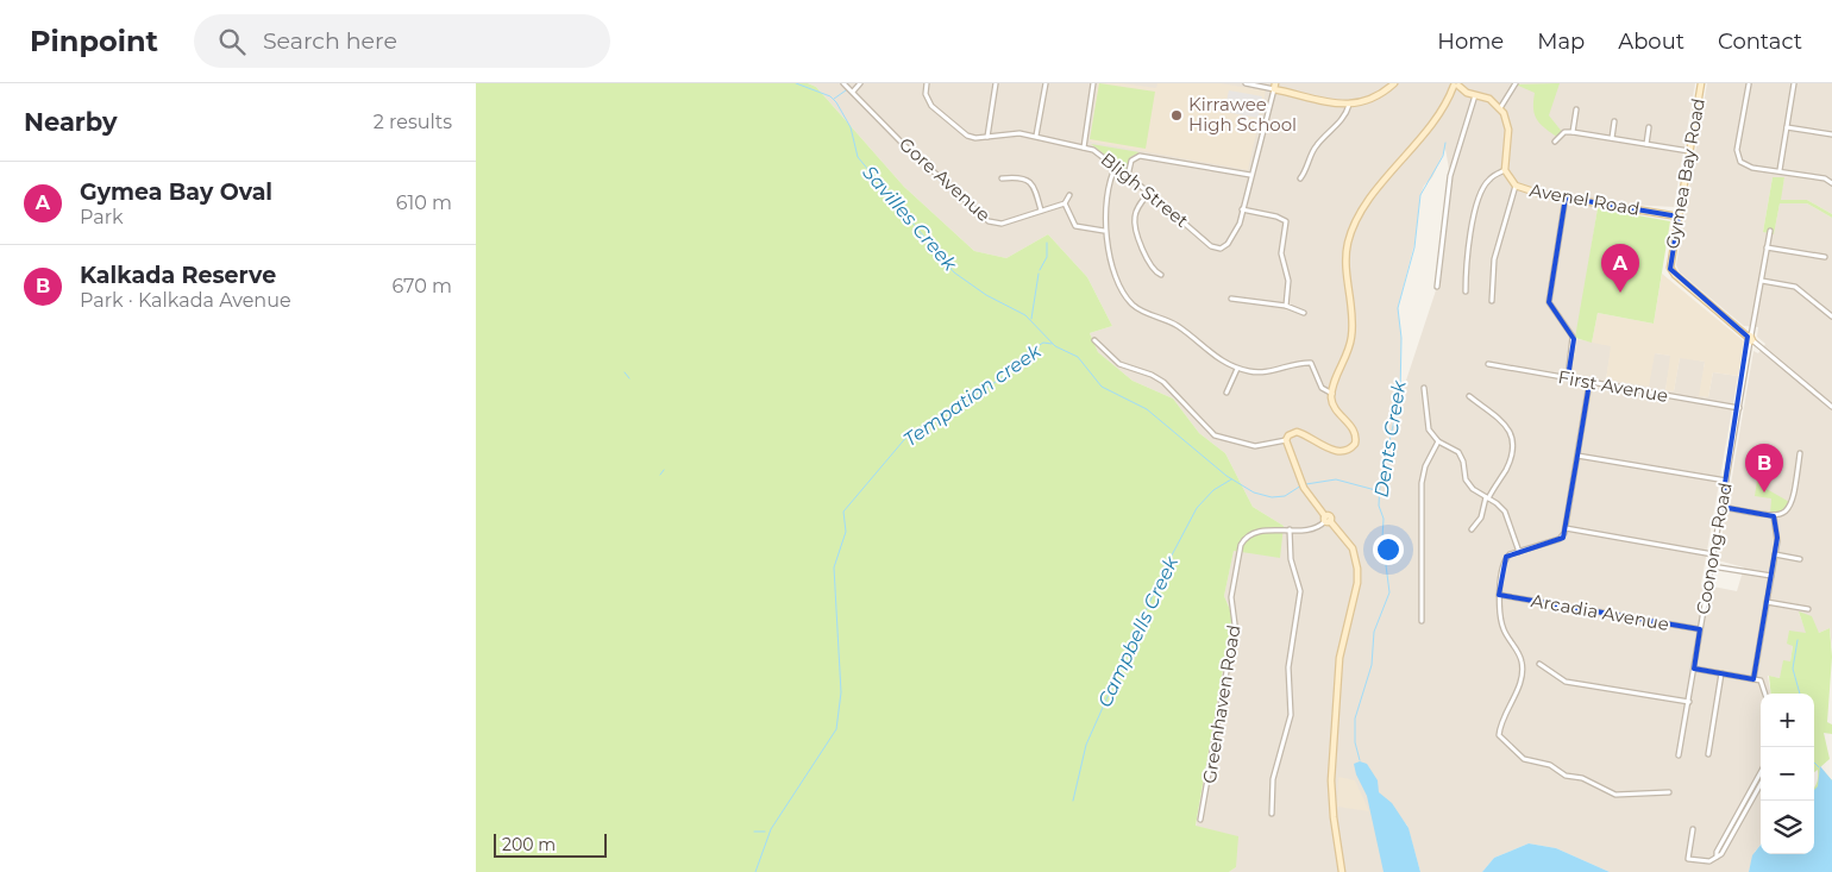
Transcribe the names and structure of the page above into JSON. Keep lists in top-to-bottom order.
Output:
{
  "streets": {
    "street": [
      "Gymea Bay Road",
      "Gore Avenue",
      "Bligh Street",
      "Avenel Road",
      "First Avenue",
      "Coonong Road",
      "Arcadia Avenue",
      "Greenhaven Road"
    ]
  },
  "crossings": [
    ["Gymea Bay Road", "Avenel Road"],
    ["Gymea Bay Road", "Coonong Road"],
    ["First Avenue", "Coonong Road"],
    ["Coonong Road", "Arcadia Avenue"]
  ],
  "water": [
    "Savilles Creek",
    "Tempation creek",
    "Dents Creek",
    "Campbells Creek"
  ],
  "places": ["Kirrawee High School"],
  "scale_bar": "200 m",
  "page": {
    "header": "Pinpoint",
    "search": "Search here",
    "nav": [
      "Home",
      "Map",
      "About",
      "Contact"
    ],
    "heading": ["Nearby", "2 results"],
    "list": [
      {
        "mark": "A",
        "name": "Gymea Bay Oval",
        "note": "Park",
        "value": "610 m"
      },
      {
        "mark": "B",
        "name": "Kalkada Reserve",
        "note": "Park · Kalkada Avenue",
        "value": "670 m"
      }
    ],
    "pins": ["A", "B"],
    "map_buttons": ["+", "−"],
    "scale": "200 m"
  }
}
